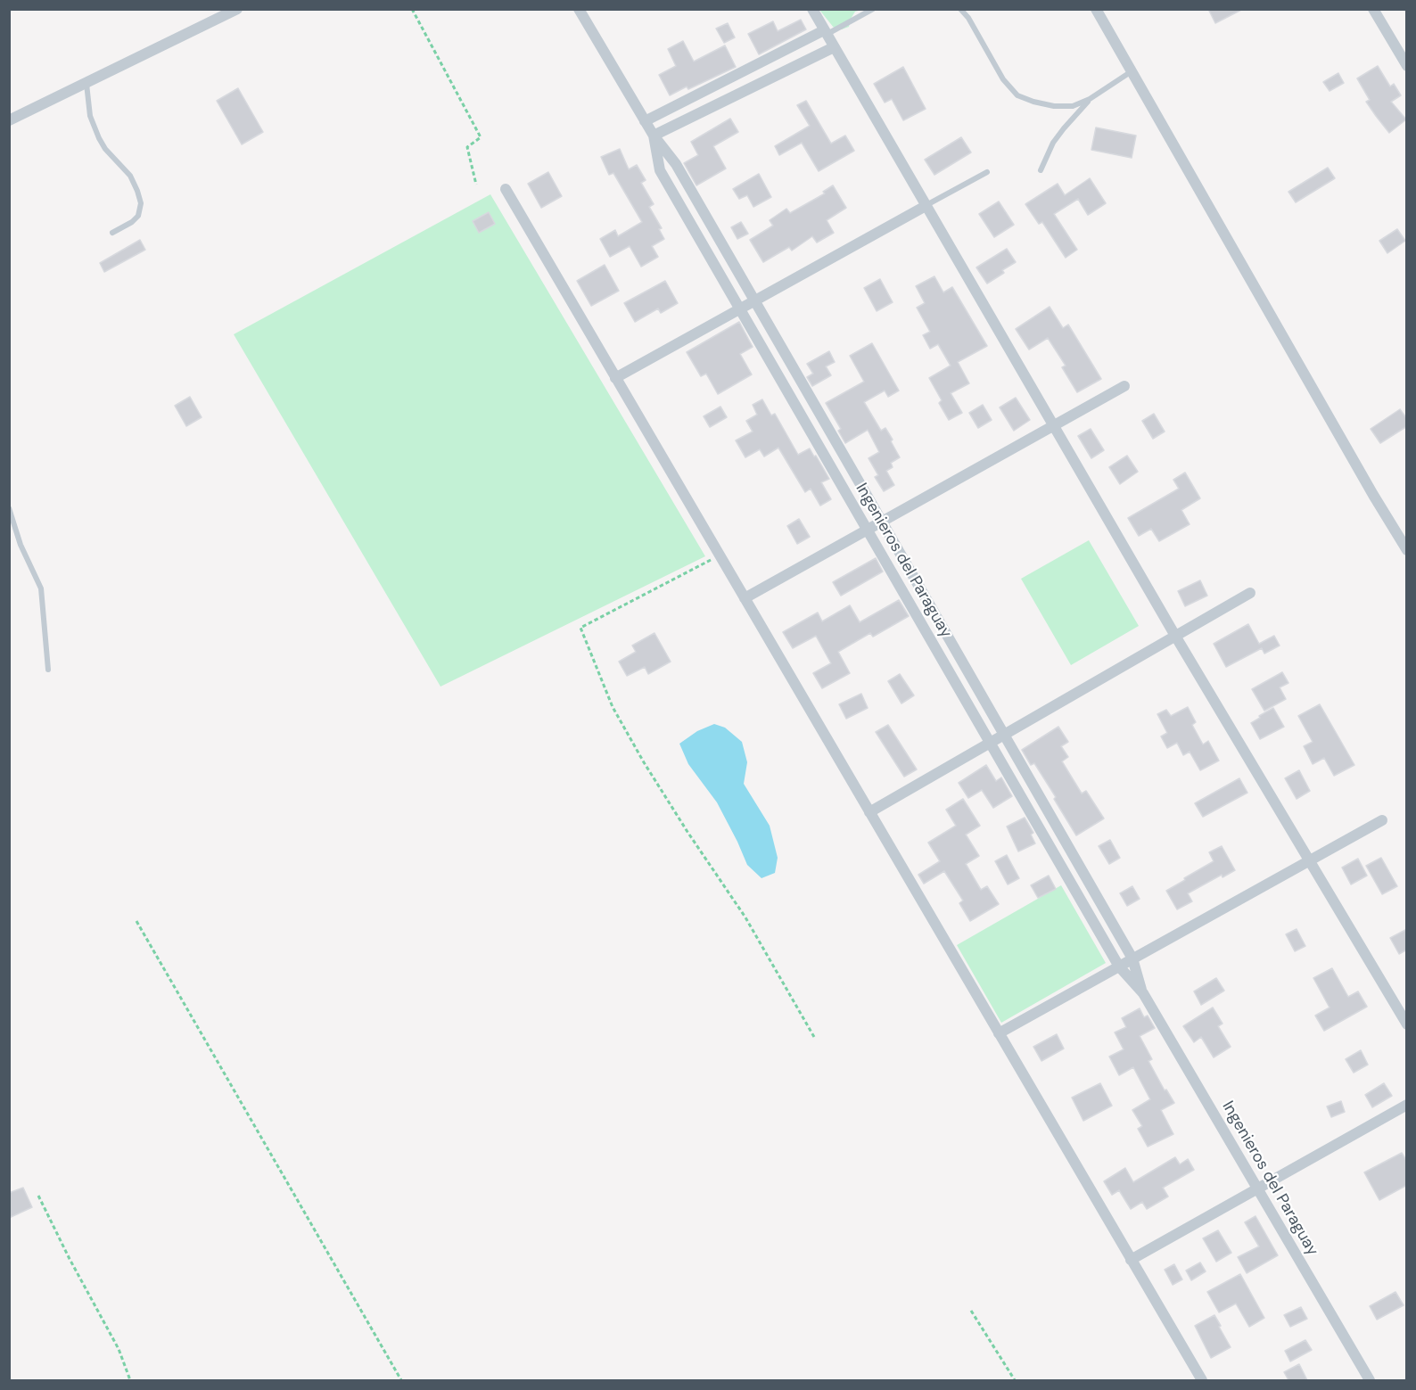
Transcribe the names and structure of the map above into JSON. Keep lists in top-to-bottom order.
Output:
{
  "streets": {
    "street": ["Ingenieros del Paraguay"]
  }
}
